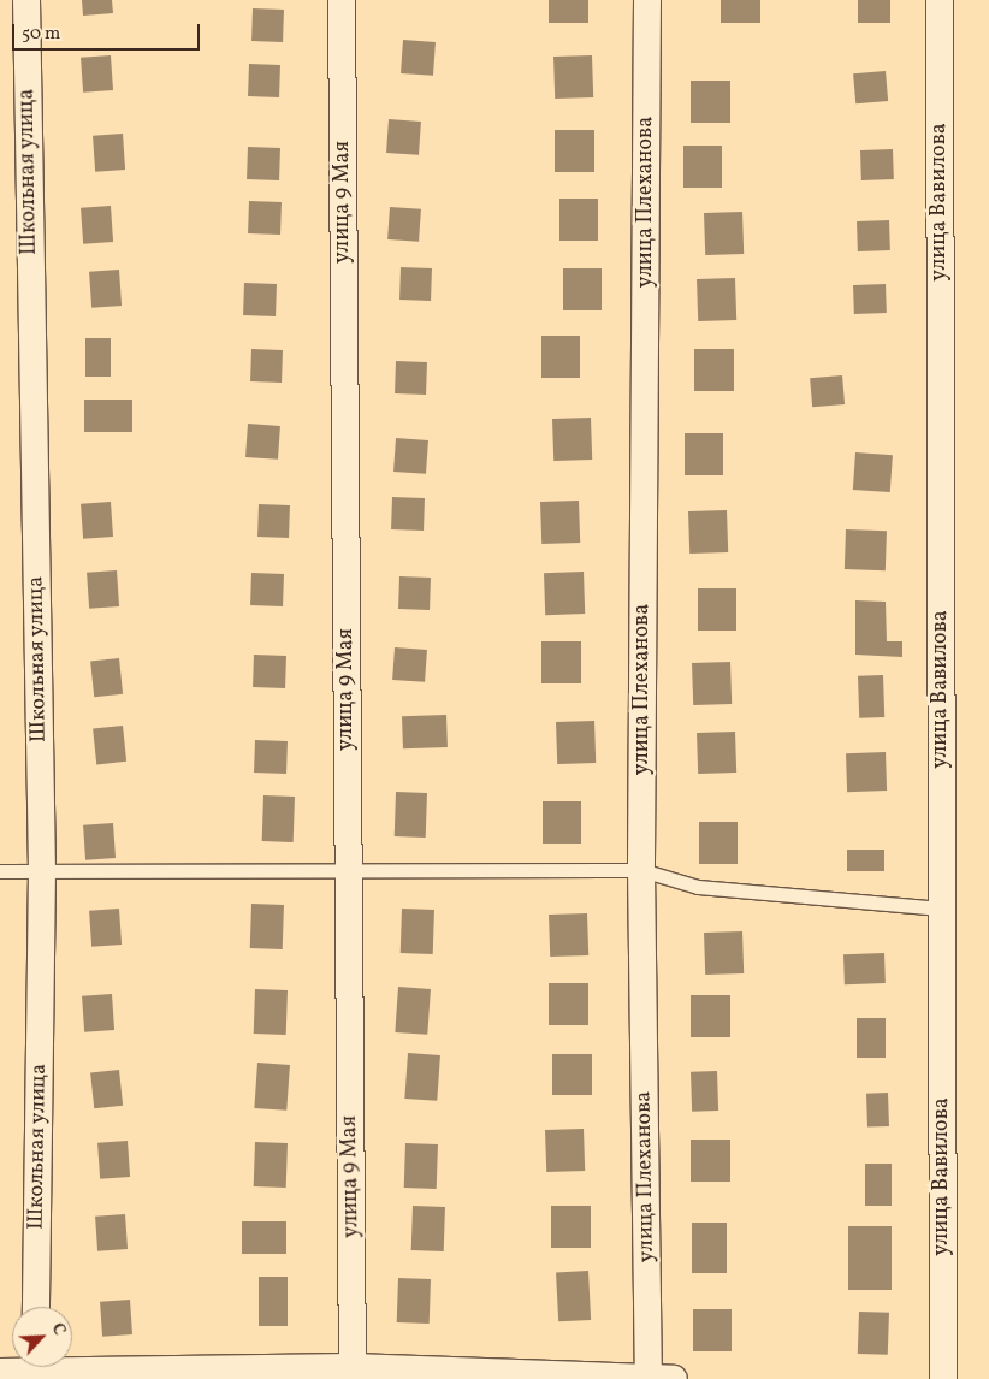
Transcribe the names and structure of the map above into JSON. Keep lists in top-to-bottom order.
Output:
{
  "streets": {
    "street": [
      "Школьная улица",
      "улица 9 Мая",
      "улица Плеханова",
      "улица Вавилова"
    ]
  },
  "scale_bar": "50 m",
  "north": "top right"
}
